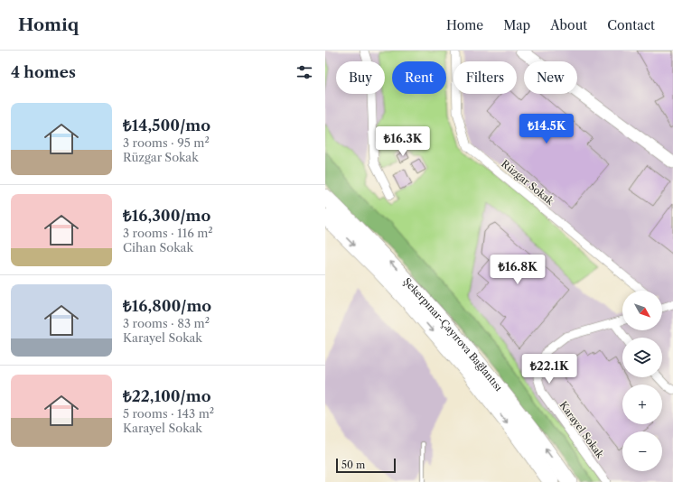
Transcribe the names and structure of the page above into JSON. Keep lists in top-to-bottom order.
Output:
{
  "streets": {
    "highway": ["Şekerpınar-Çayırova Bağlantısı"],
    "street": ["Rüzgar Sokak", "Karayel Sokak"]
  },
  "scale_bar": "50 m",
  "north": "bottom right",
  "page": {
    "header": "Homiq",
    "nav": [
      "Home",
      "Map",
      "About",
      "Contact"
    ],
    "heading": "4 homes",
    "chip": [
      "Buy",
      "Rent",
      "Filters",
      "New"
    ],
    "list": [
      {
        "name": "₺14,500/mo",
        "note": "3 rooms · 95 m² · Rüzgar Sokak"
      },
      {
        "name": "₺16,300/mo",
        "note": "3 rooms · 116 m² · Cihan Sokak"
      },
      {
        "name": "₺16,800/mo",
        "note": "3 rooms · 83 m² · Karayel Sokak"
      },
      {
        "name": "₺22,100/mo",
        "note": "5 rooms · 143 m² · Karayel Sokak"
      }
    ],
    "price": [
      "₺14.5K",
      "₺16.3K",
      "₺16.8K",
      "₺22.1K"
    ],
    "map_buttons": ["+", "−"],
    "scale": "50 m"
  }
}
